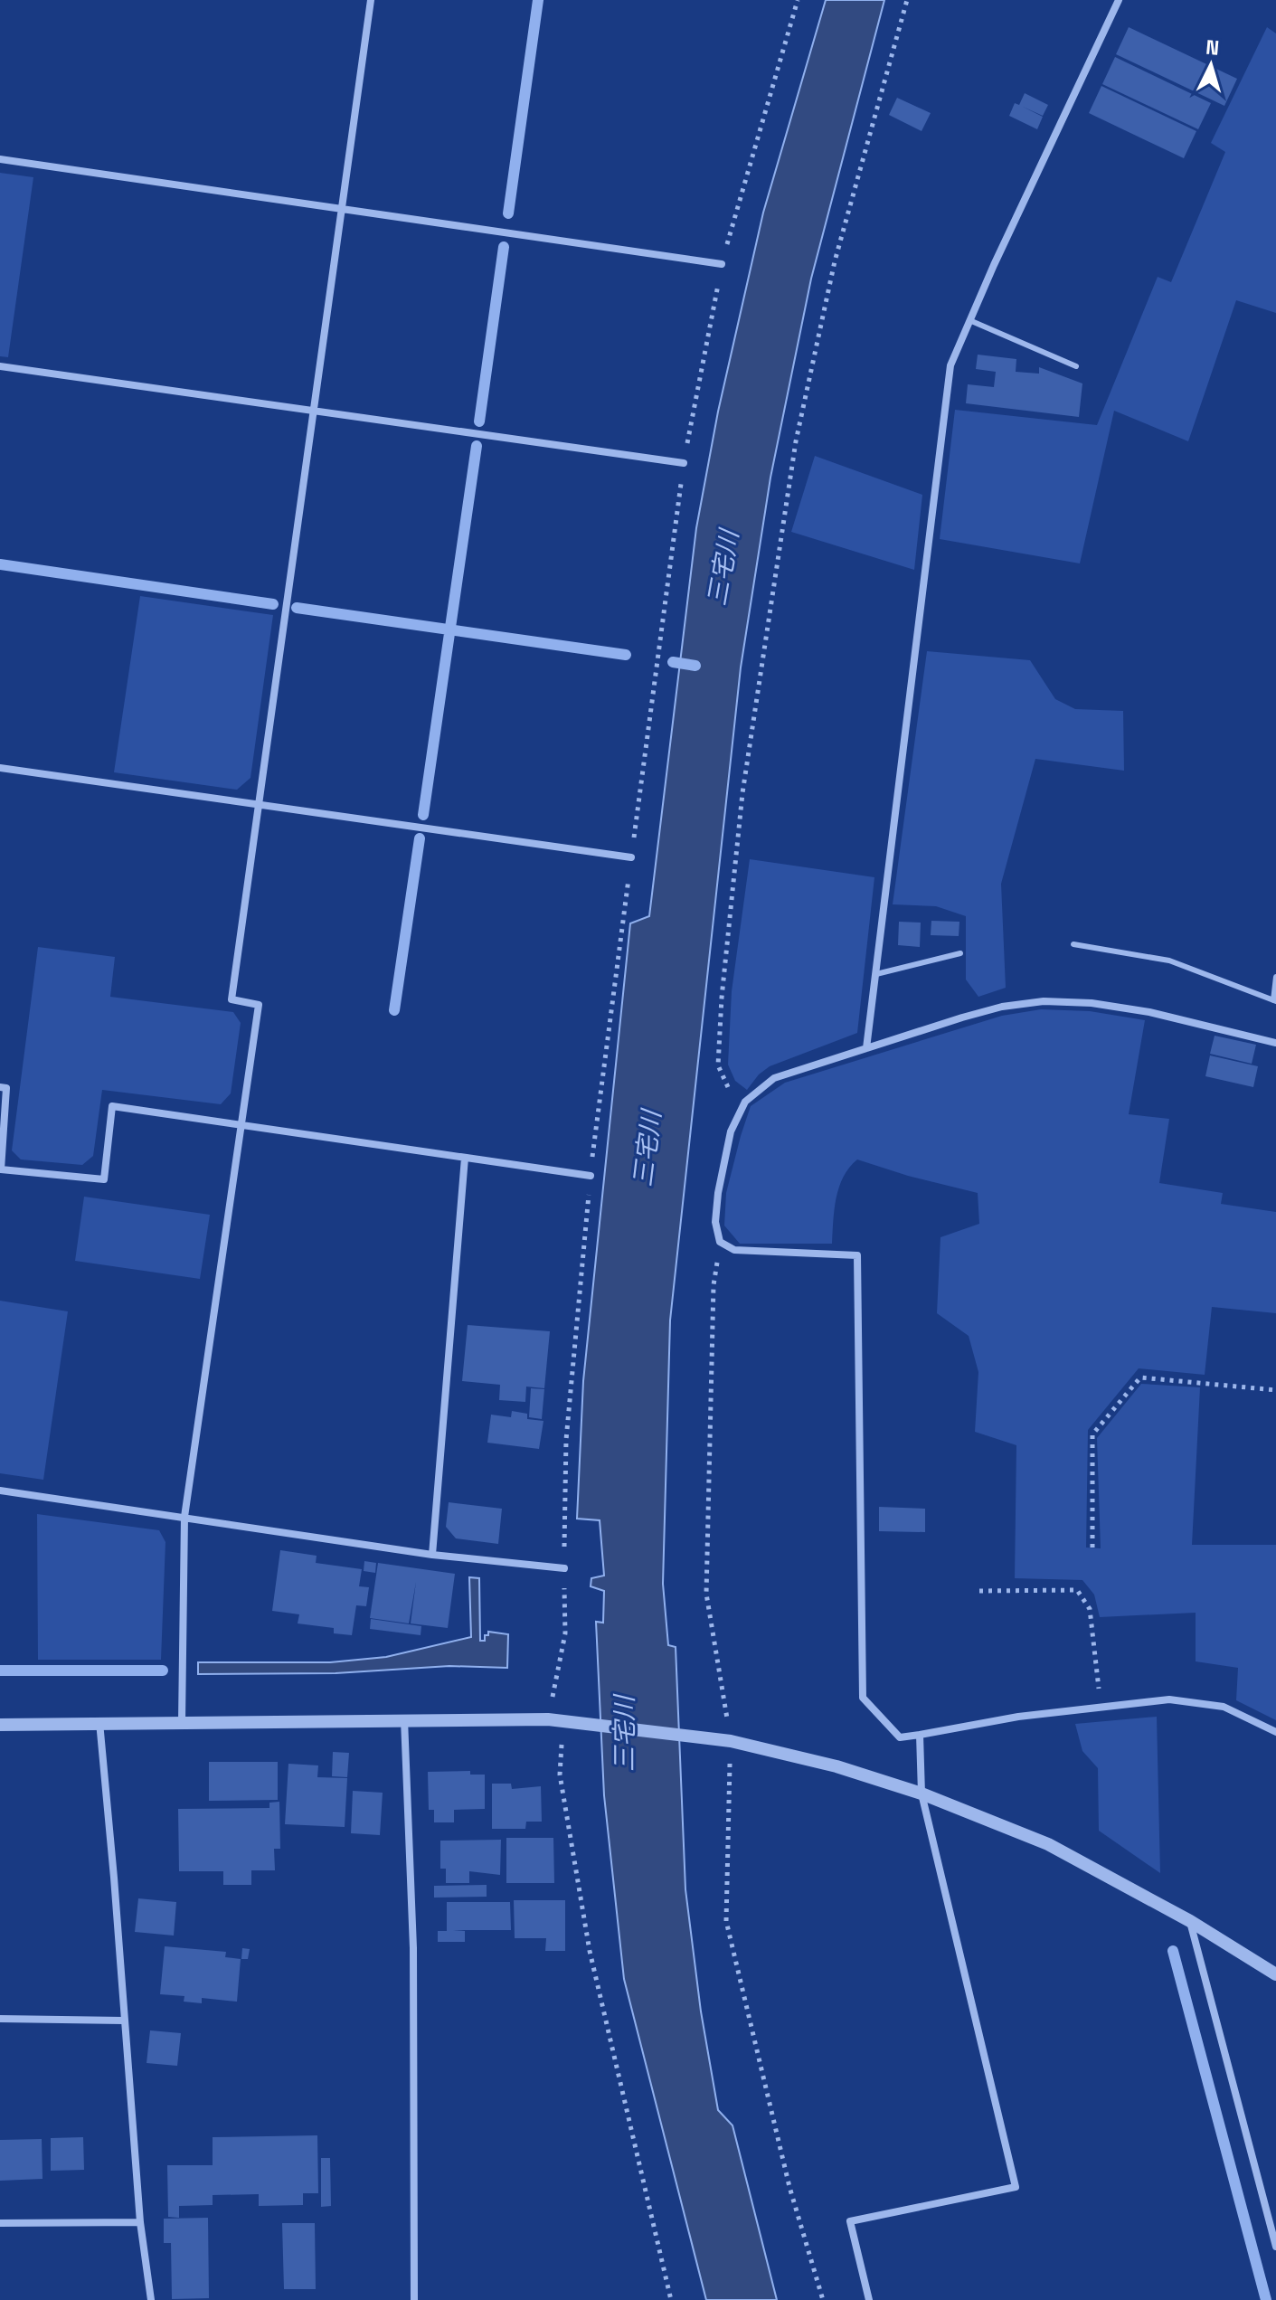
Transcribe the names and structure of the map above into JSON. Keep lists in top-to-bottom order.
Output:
{
  "water": ["三宅川"],
  "north": "top"
}
